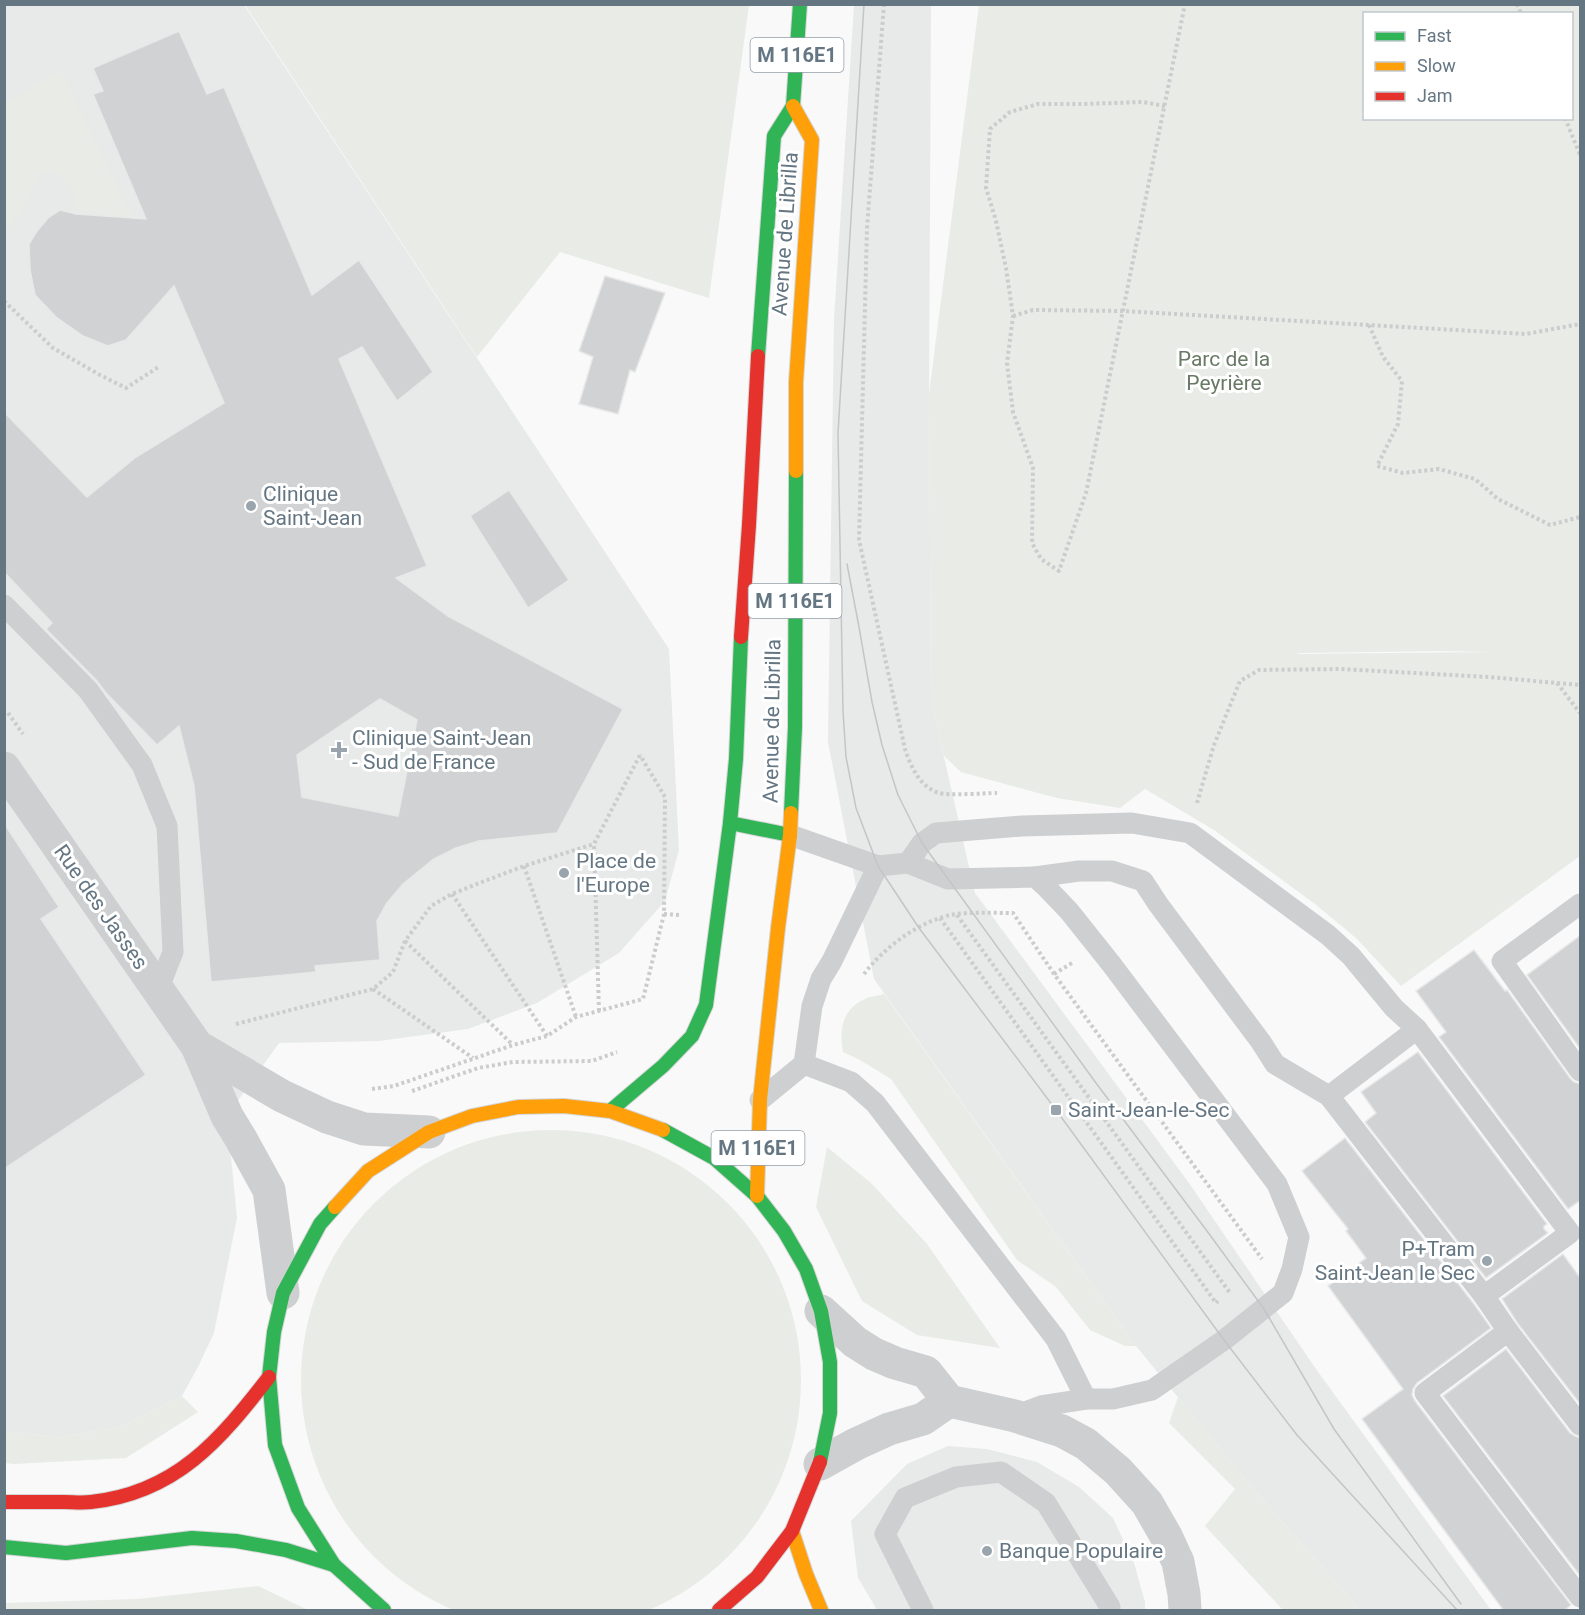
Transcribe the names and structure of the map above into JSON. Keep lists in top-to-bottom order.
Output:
{
  "streets": {
    "main road": ["M 116E1", "Avenue de Librilla"],
    "street": ["Rue des Jasses"]
  },
  "parks": ["Parc de la Peyrière"],
  "places": {
    "other": [
      "Clinique Saint-Jean",
      "Place de l'Europe",
      "P+Tram Saint-Jean le Sec",
      "Banque Populaire"
    ],
    "health": ["Clinique Saint-Jean - Sud de France"],
    "transit": ["Saint-Jean-le-Sec"]
  },
  "legend": ["Fast", "Slow", "Jam"]
}
